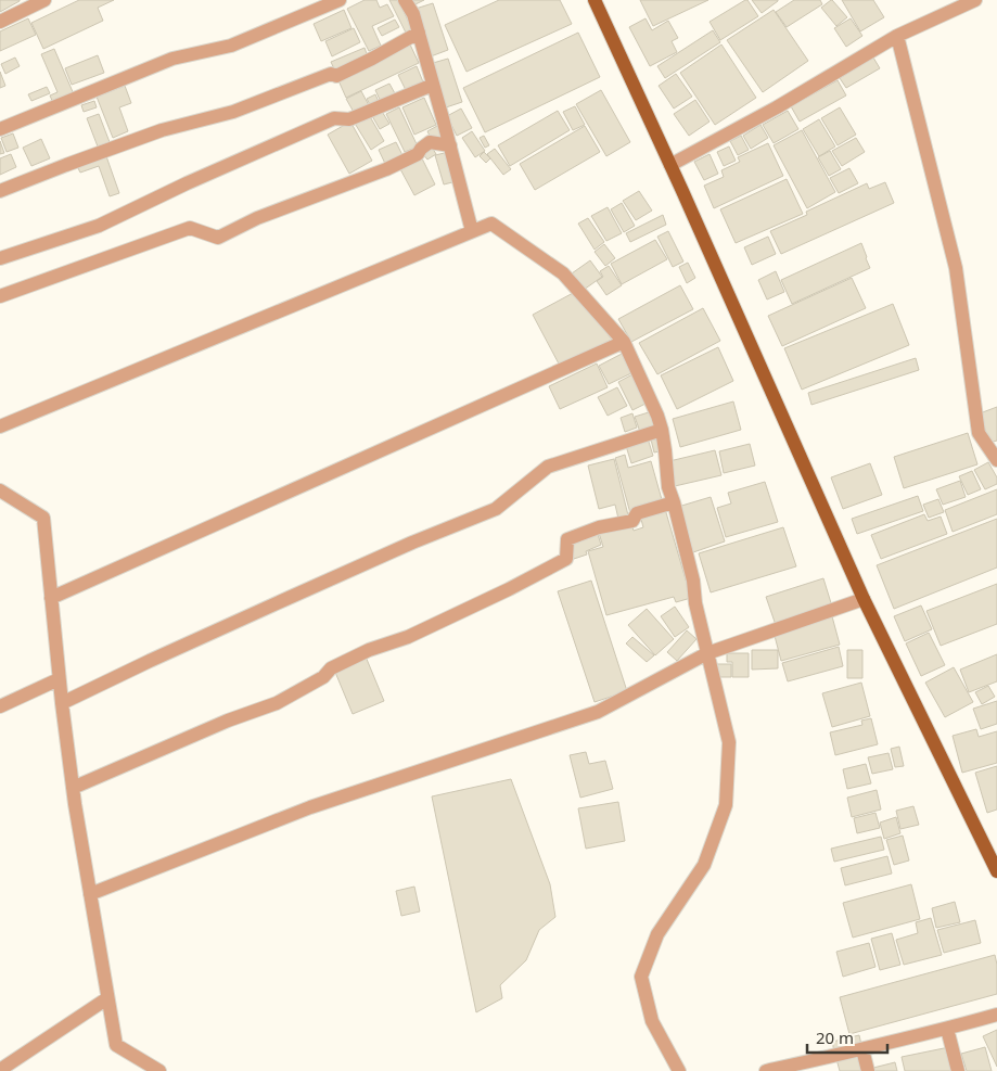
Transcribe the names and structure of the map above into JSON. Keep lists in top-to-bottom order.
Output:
{
  "scale_bar": "20 m"
}
